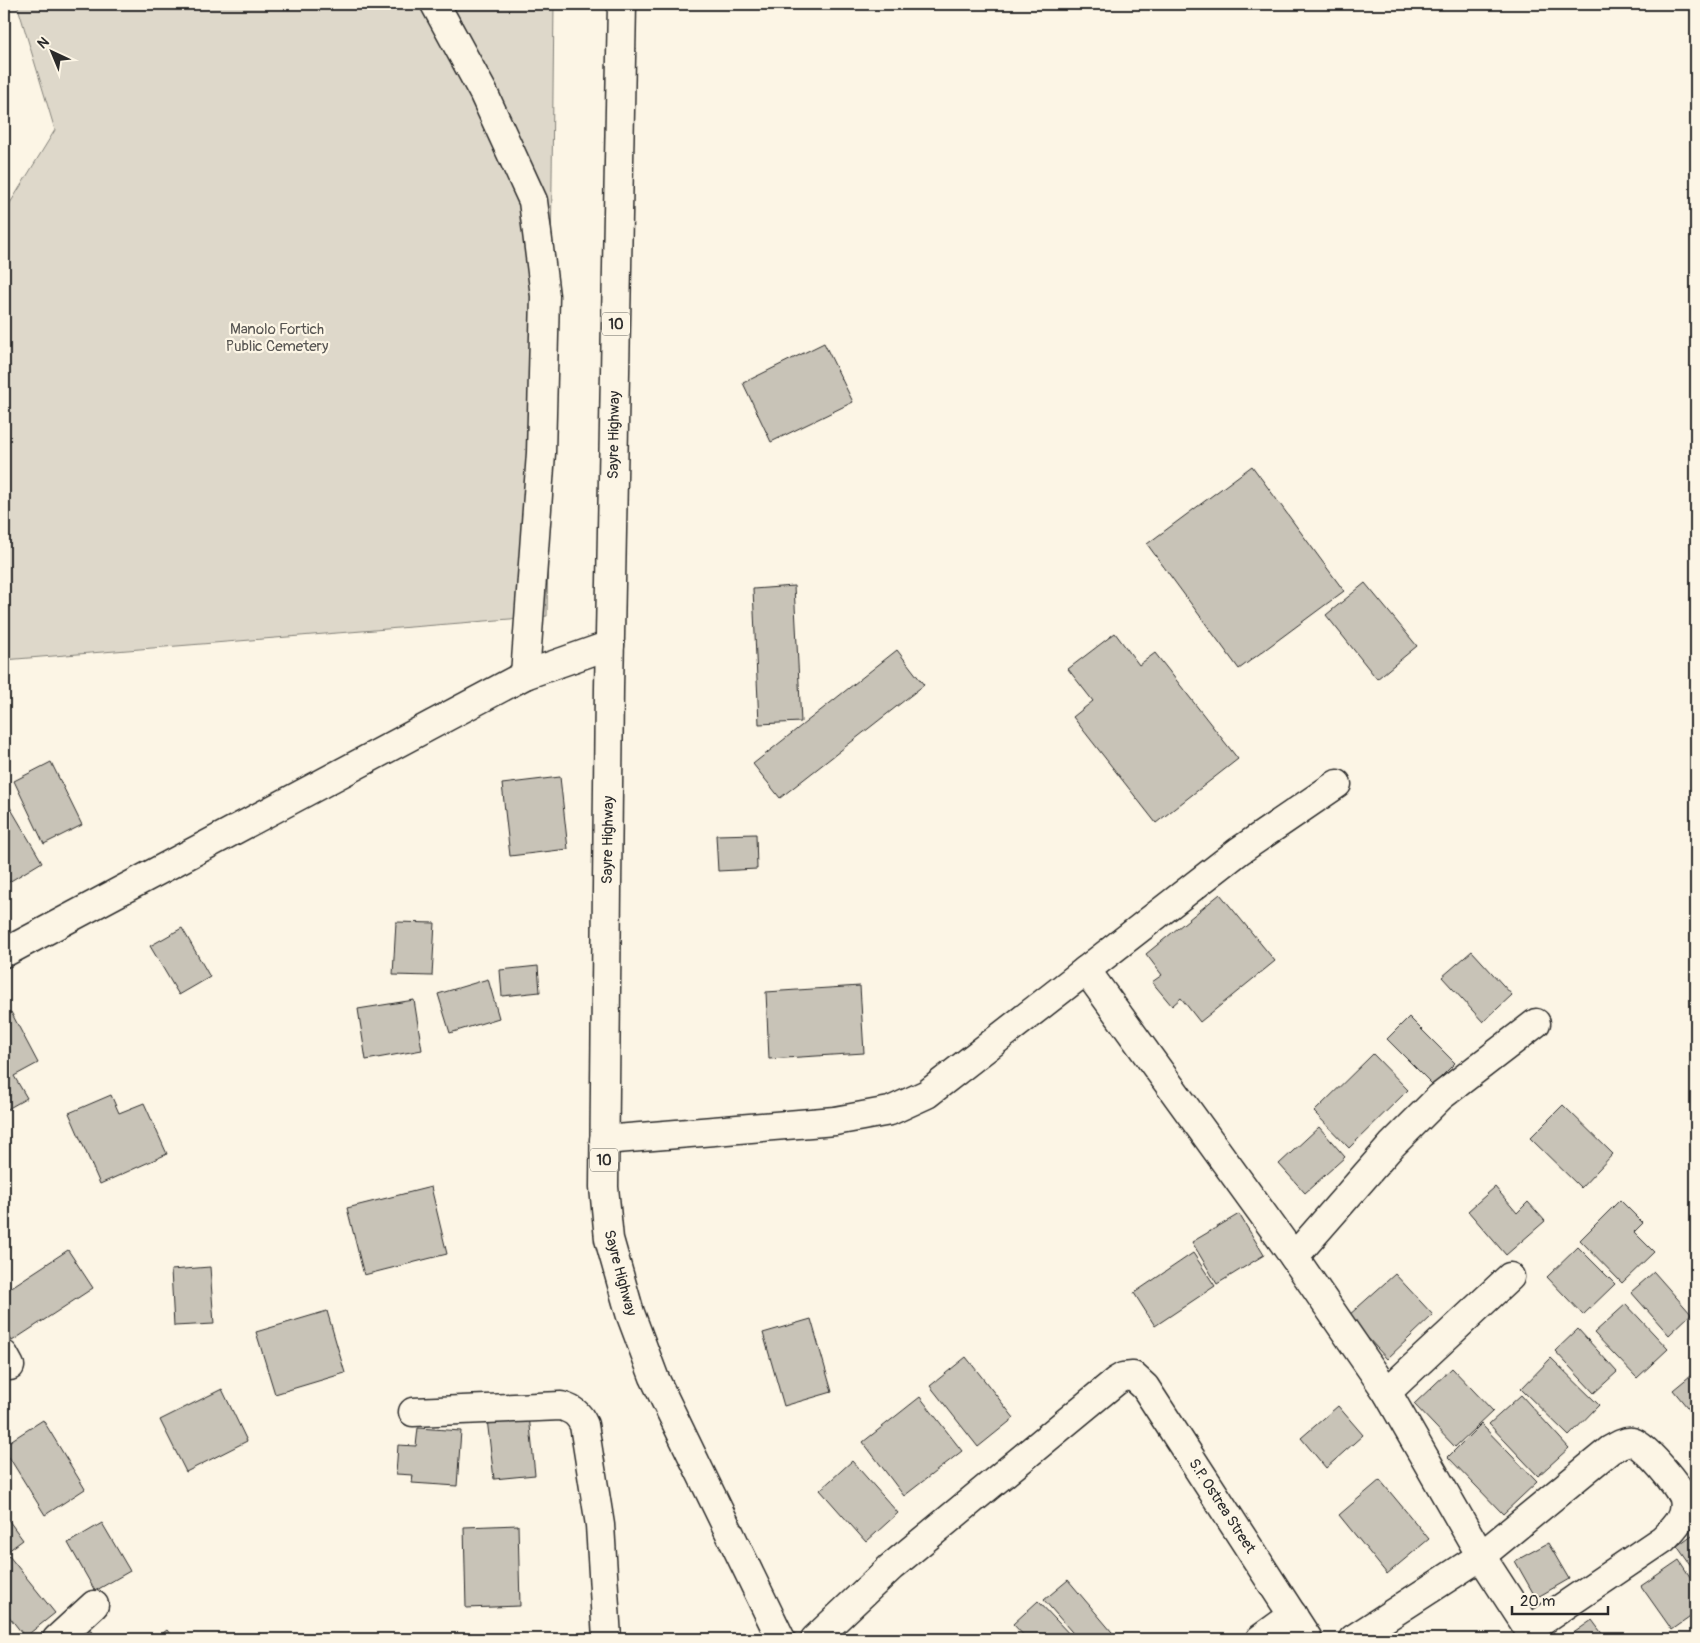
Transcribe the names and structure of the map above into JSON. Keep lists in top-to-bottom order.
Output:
{
  "streets": {
    "main road": ["10", "Sayre Highway", "S.P. Ostrea Street"]
  },
  "parks": ["Manolo Fortich Public Cemetery"],
  "scale_bar": "20 m",
  "north": "top left"
}
